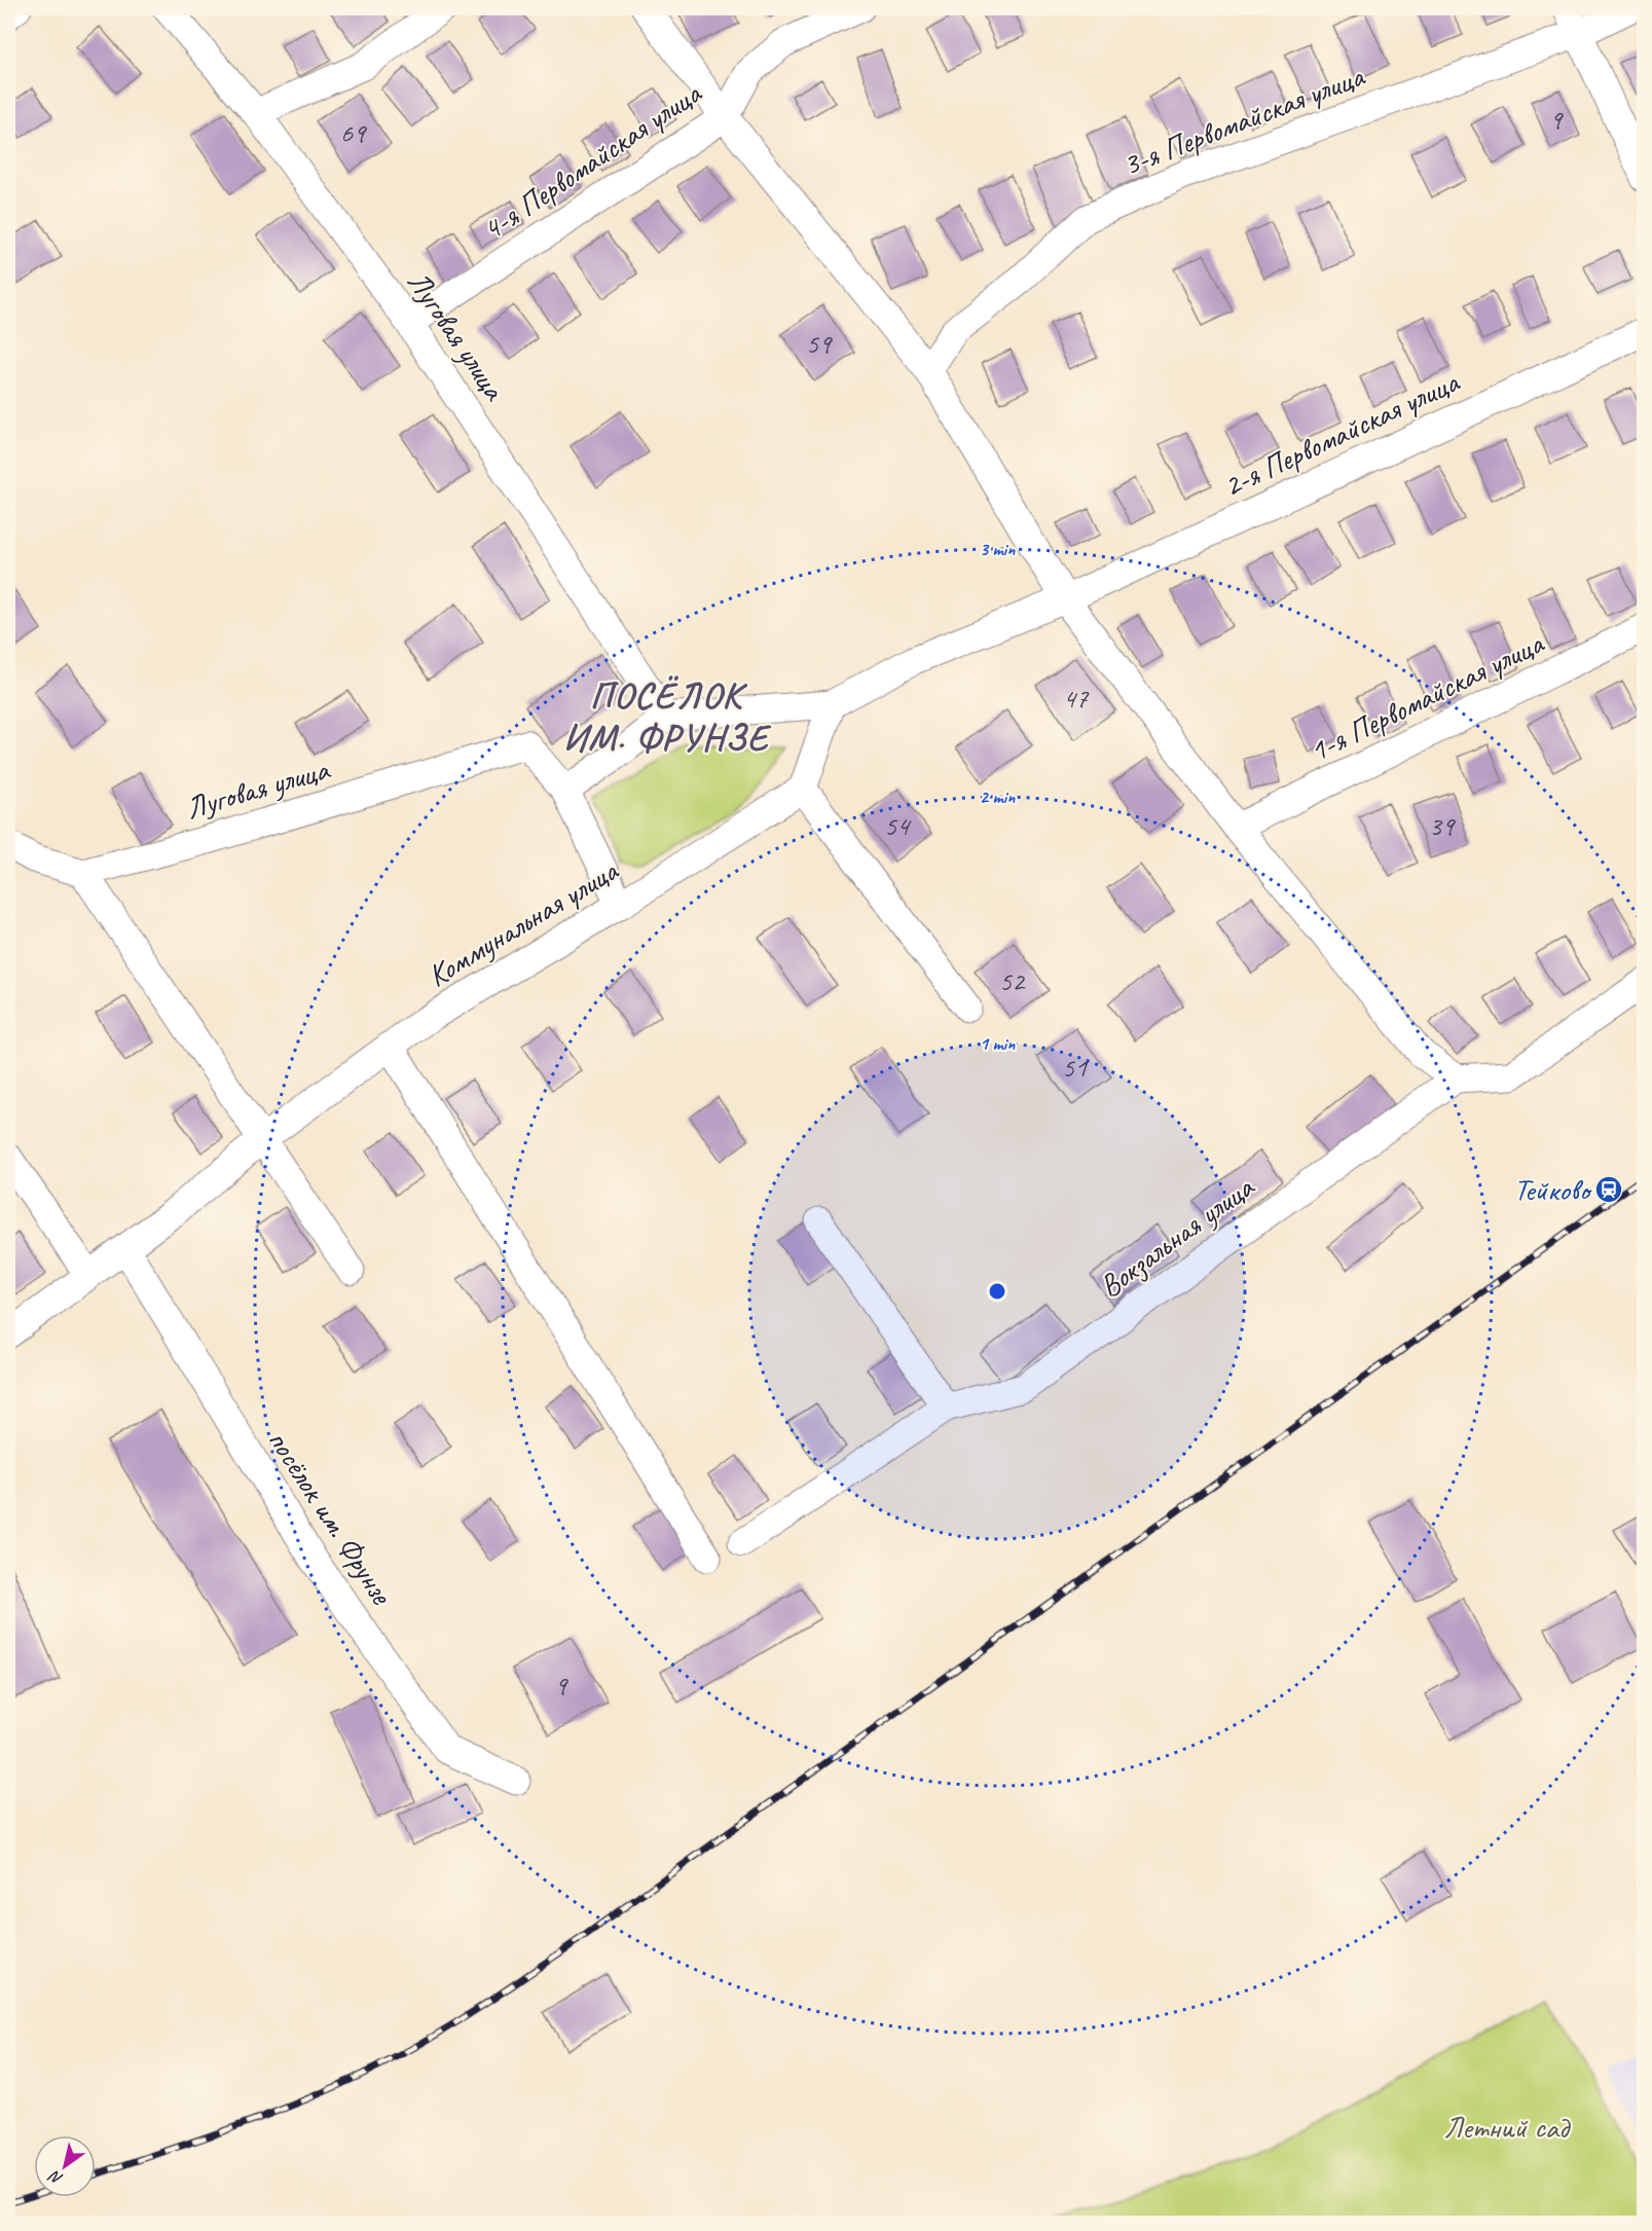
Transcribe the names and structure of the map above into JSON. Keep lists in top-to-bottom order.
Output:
{
  "streets": {
    "street": [
      "3-я Первомайская улица",
      "4-я Первомайская улица",
      "Луговая улица",
      "2-я Первомайская улица",
      "1-я Первомайская улица",
      "Коммунальная улица",
      "Вокзальная улица",
      "посёлок им. Фрунзе"
    ]
  },
  "crossings": [
    ["4-я Первомайская улица", "Луговая улица"],
    ["Коммунальная улица", "посёлок им. Фрунзе"]
  ],
  "districts": ["ПОСЁЛОК ИМ. ФРУНЗЕ"],
  "parks": ["Летний сад"],
  "places": {
    "station": ["Тейково"]
  },
  "house_numbers": [
    "9",
    "69",
    "59",
    "47",
    "54",
    "39",
    "52",
    "51",
    "9"
  ],
  "north": "bottom left",
  "rings": ["3 min", "2 min", "1 min"]
}
